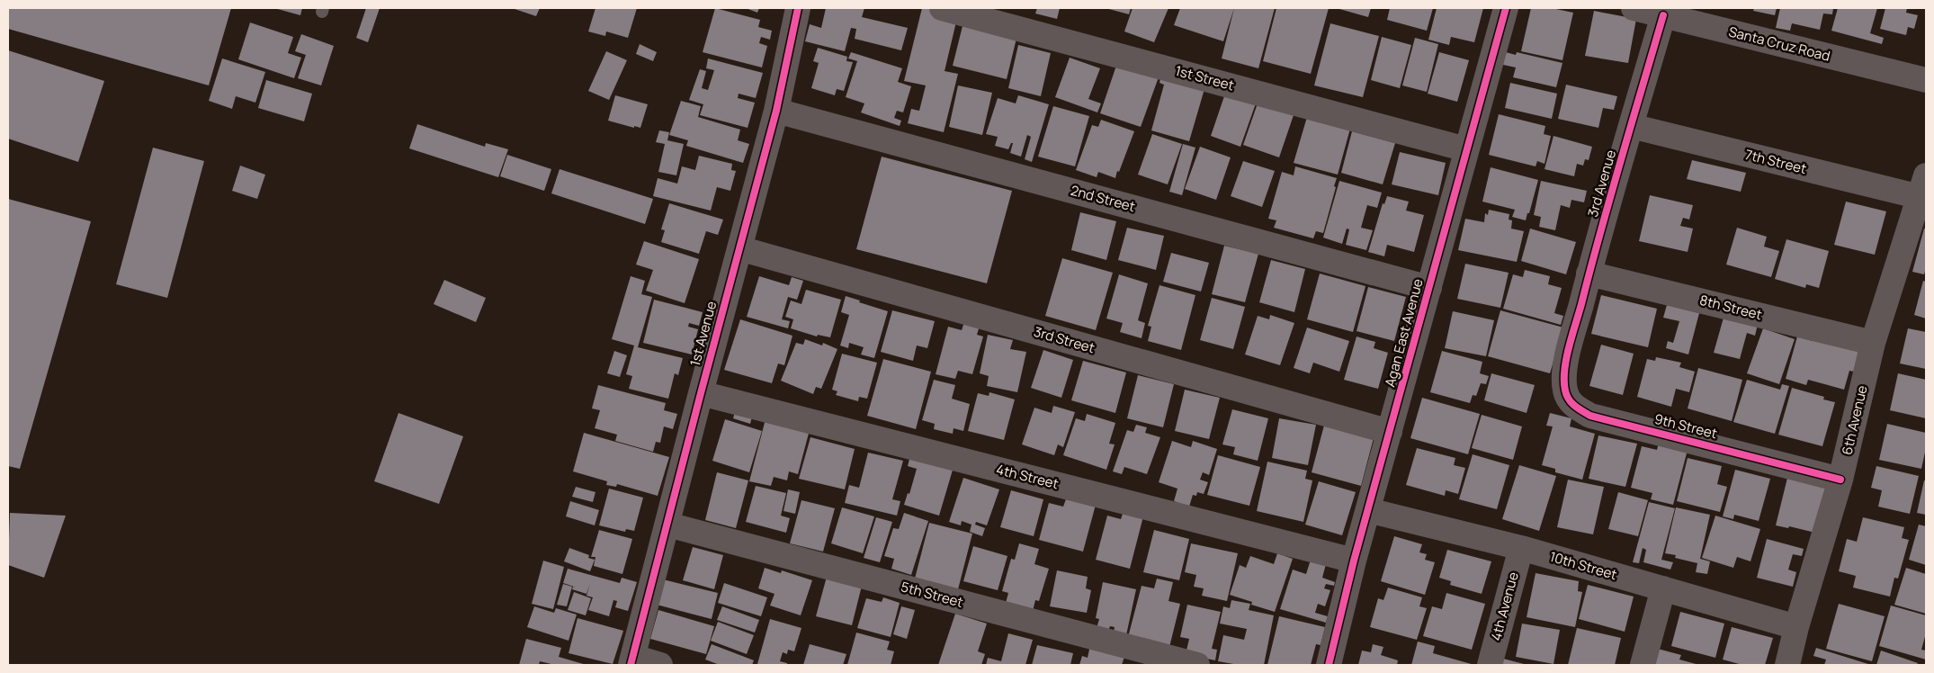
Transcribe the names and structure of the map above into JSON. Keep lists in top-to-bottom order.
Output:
{
  "streets": {
    "street": [
      "Santa Cruz Road",
      "1st Street",
      "7th Street",
      "3rd Avenue",
      "2nd Street",
      "8th Street",
      "Agan East Avenue",
      "1st Avenue",
      "3rd Street",
      "6th Avenue",
      "9th Street",
      "4th Street",
      "10th Street",
      "5th Street",
      "4th Avenue"
    ]
  },
  "crossings": [
    ["Santa Cruz Road", "3rd Avenue"],
    ["1st Street", "Agan East Avenue"],
    ["7th Street", "3rd Avenue"],
    ["7th Street", "6th Avenue"],
    ["3rd Avenue", "8th Street"],
    ["3rd Avenue", "9th Street"],
    ["2nd Street", "Agan East Avenue"],
    ["2nd Street", "1st Avenue"],
    ["8th Street", "6th Avenue"],
    ["Agan East Avenue", "3rd Street"],
    ["Agan East Avenue", "4th Street"],
    ["Agan East Avenue", "10th Street"],
    ["1st Avenue", "3rd Street"],
    ["1st Avenue", "4th Street"],
    ["1st Avenue", "5th Street"],
    ["6th Avenue", "9th Street"],
    ["6th Avenue", "10th Street"],
    ["10th Street", "4th Avenue"]
  ]
}
